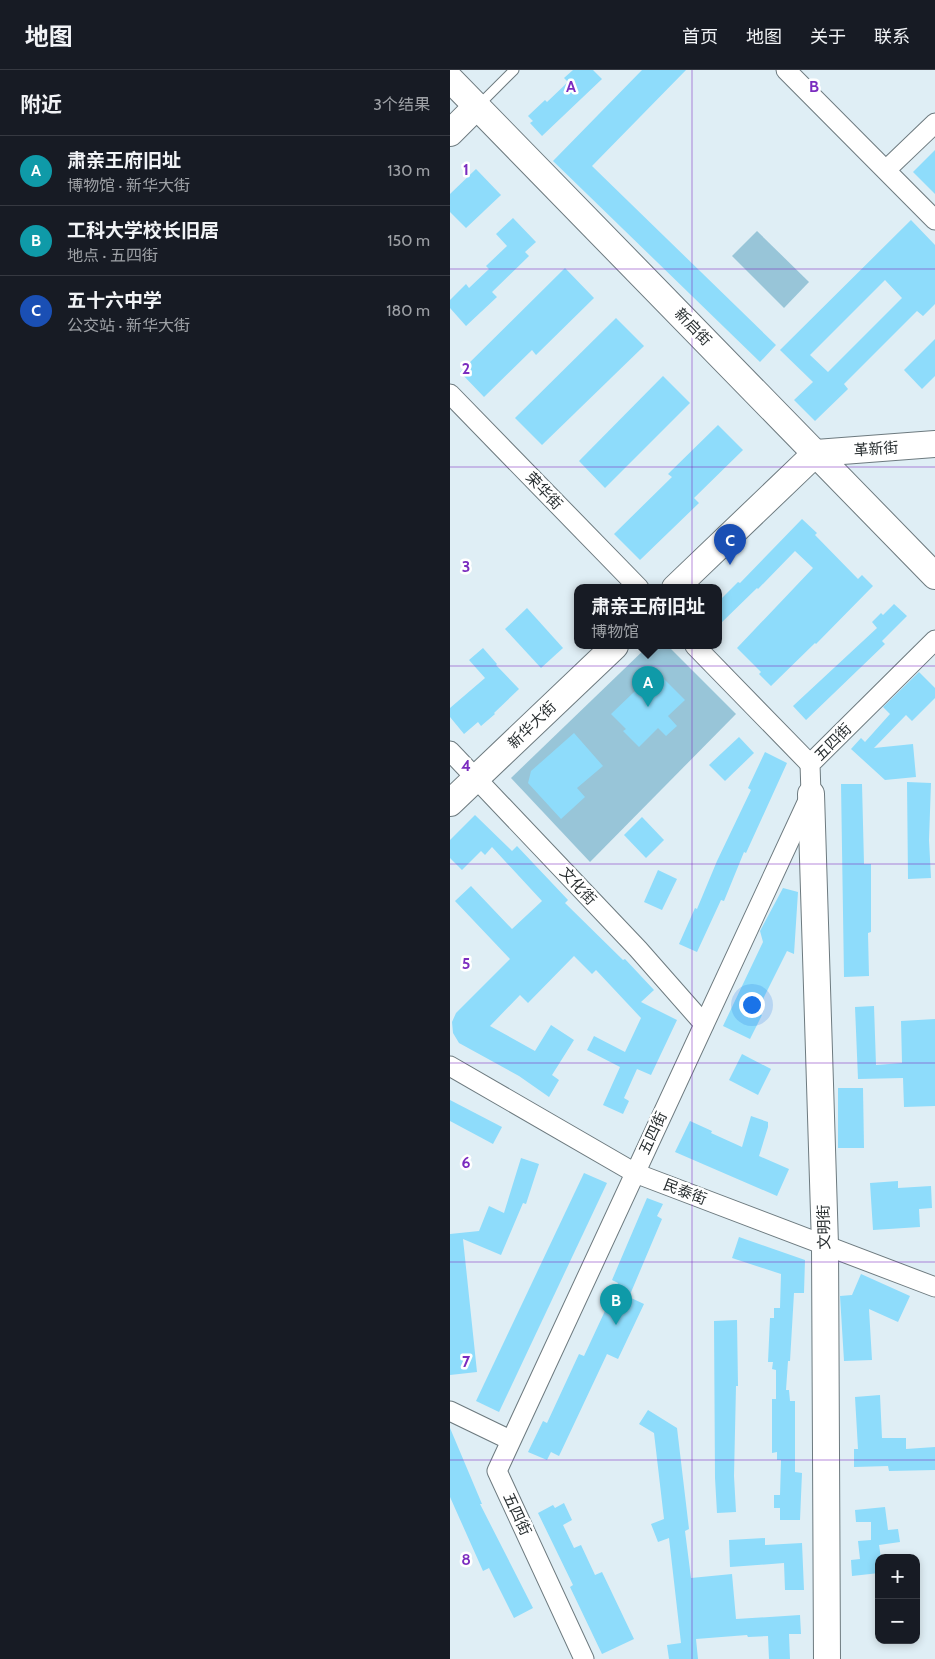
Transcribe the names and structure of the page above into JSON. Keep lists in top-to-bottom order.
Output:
{
  "streets": {
    "street": [
      "新启街",
      "革新街",
      "荣华街",
      "新华大街",
      "五四街",
      "文化街",
      "民泰街",
      "文明街"
    ]
  },
  "crossings": [
    ["新启街", "革新街"],
    ["新华大街", "文化街"],
    ["五四街", "文化街"],
    ["五四街", "民泰街"],
    ["五四街", "文明街"],
    ["民泰街", "文明街"]
  ],
  "page": {
    "header": "地图",
    "nav": [
      "首页",
      "地图",
      "关于",
      "联系"
    ],
    "heading": ["附近", "3个结果"],
    "list": [
      {
        "mark": "A",
        "name": "肃亲王府旧址",
        "note": "博物馆 · 新华大街",
        "value": "130 m"
      },
      {
        "mark": "B",
        "name": "工科大学校长旧居",
        "note": "地点 · 五四街",
        "value": "150 m"
      },
      {
        "mark": "C",
        "name": "五十六中学",
        "note": "公交站 · 新华大街",
        "value": "180 m"
      }
    ],
    "pins": ["C", "A", "B"],
    "popup": ["肃亲王府旧址", "博物馆"],
    "map_buttons": ["+", "−"]
  },
  "grid": {
    "columns": ["A", "B"],
    "rows": [
      "1",
      "2",
      "3",
      "4",
      "5",
      "6",
      "7",
      "8"
    ]
  }
}
